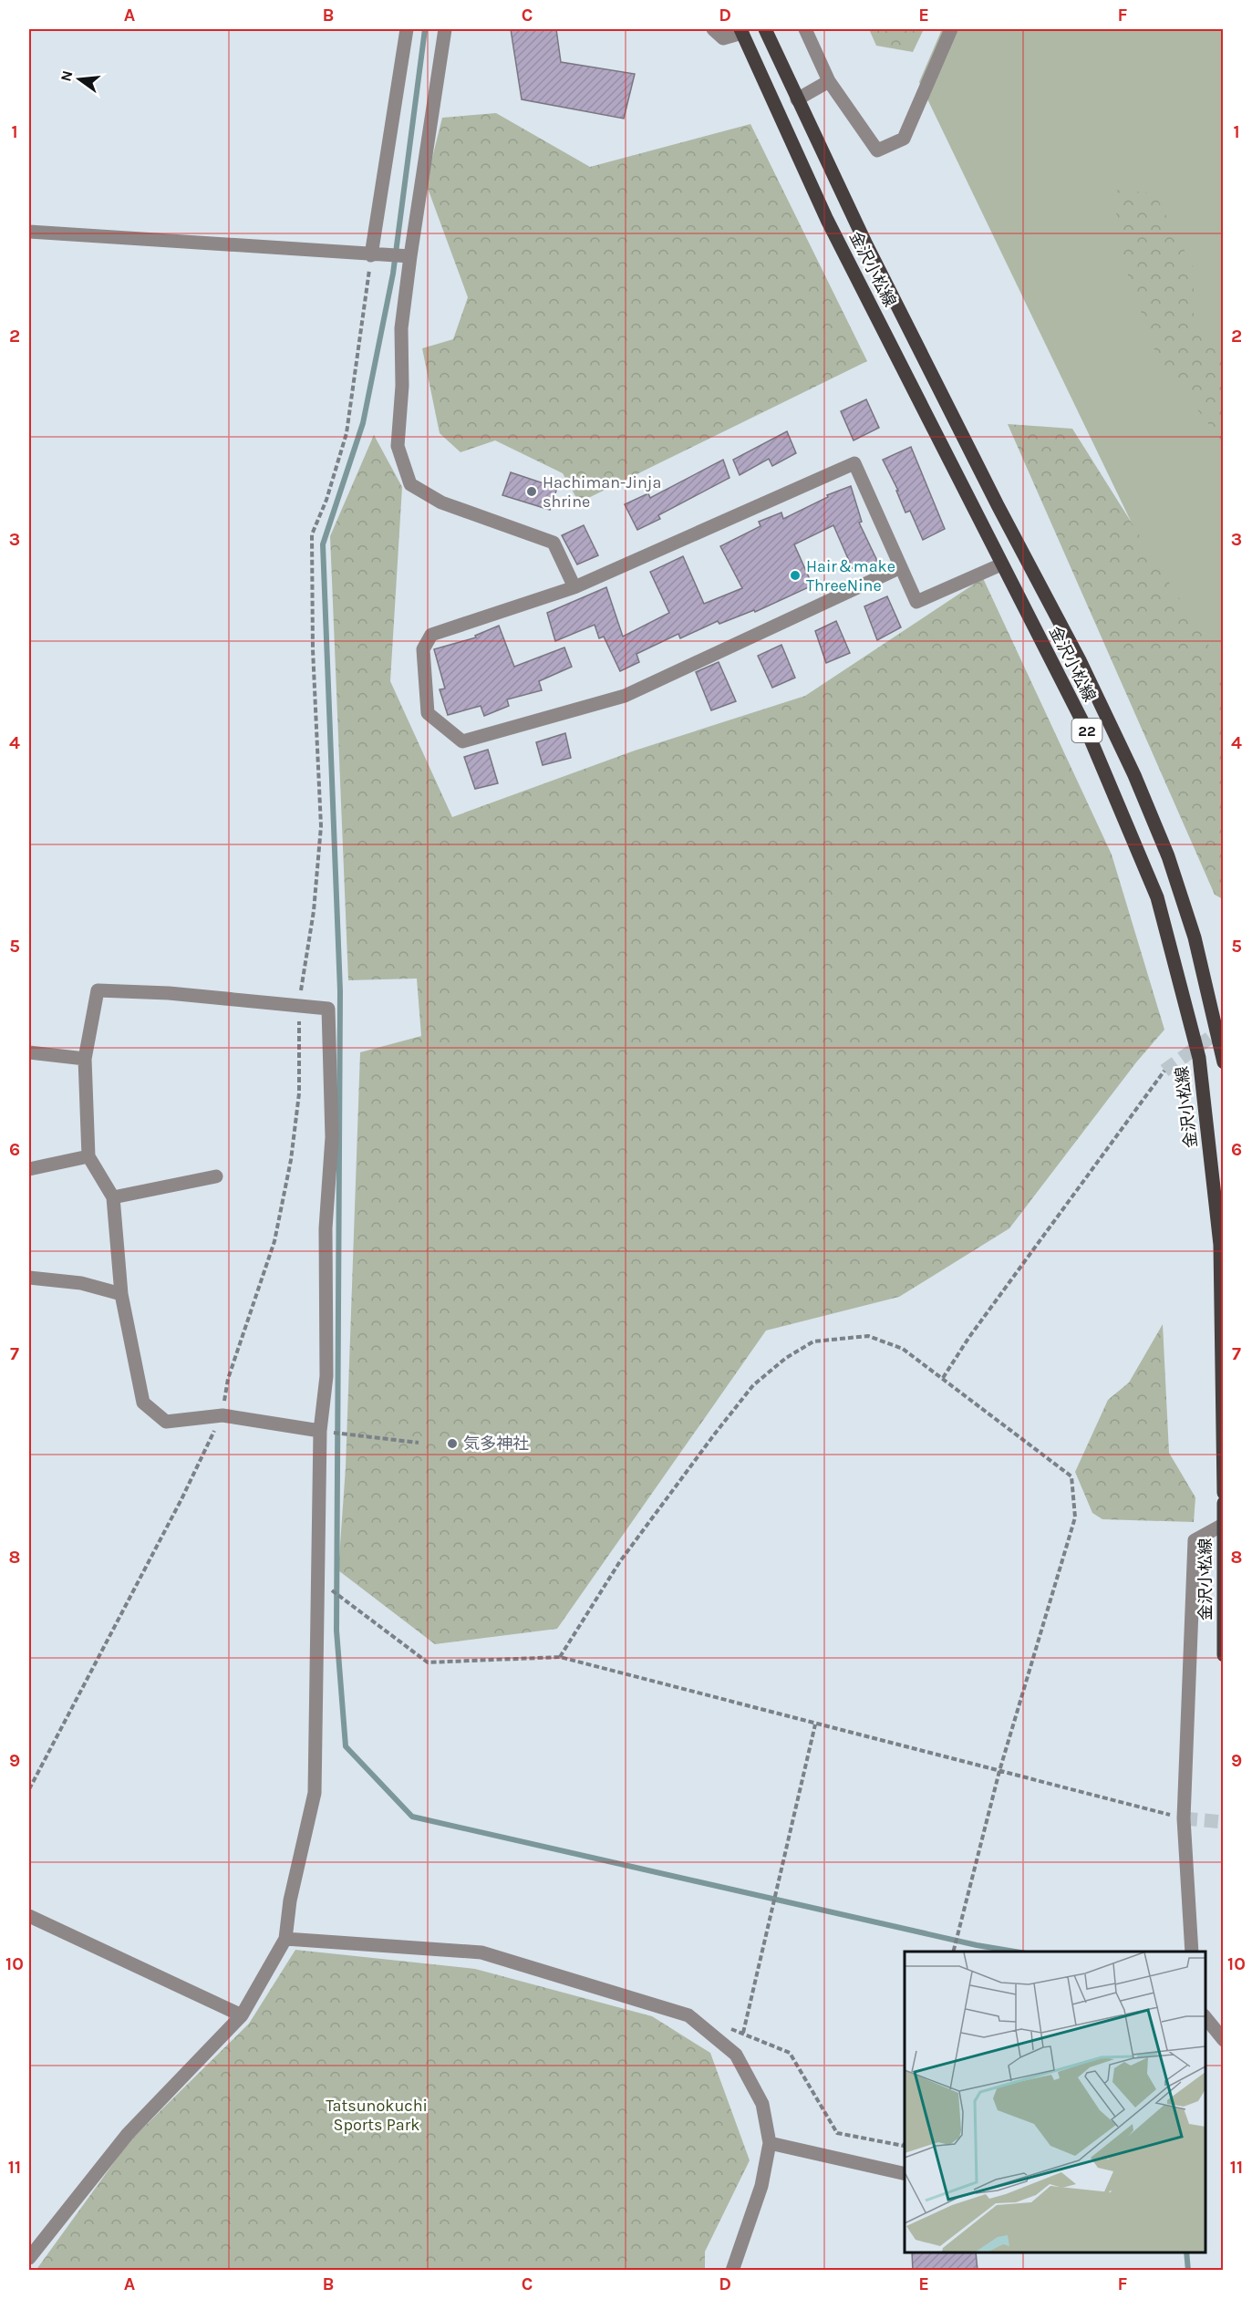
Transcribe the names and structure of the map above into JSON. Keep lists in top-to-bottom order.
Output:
{
  "streets": {
    "main road": ["金沢小松線", "22"]
  },
  "parks": ["Tatsunokuchi Sports Park"],
  "places": ["Hachiman-Jinja shrine", "Hair＆make ThreeNine", "気多神社"],
  "north": "left",
  "grid": {
    "columns": [
      "A",
      "B",
      "C",
      "D",
      "E",
      "F"
    ],
    "rows": [
      "1",
      "2",
      "3",
      "4",
      "5",
      "6",
      "7",
      "8",
      "9",
      "10",
      "11"
    ]
  }
}
